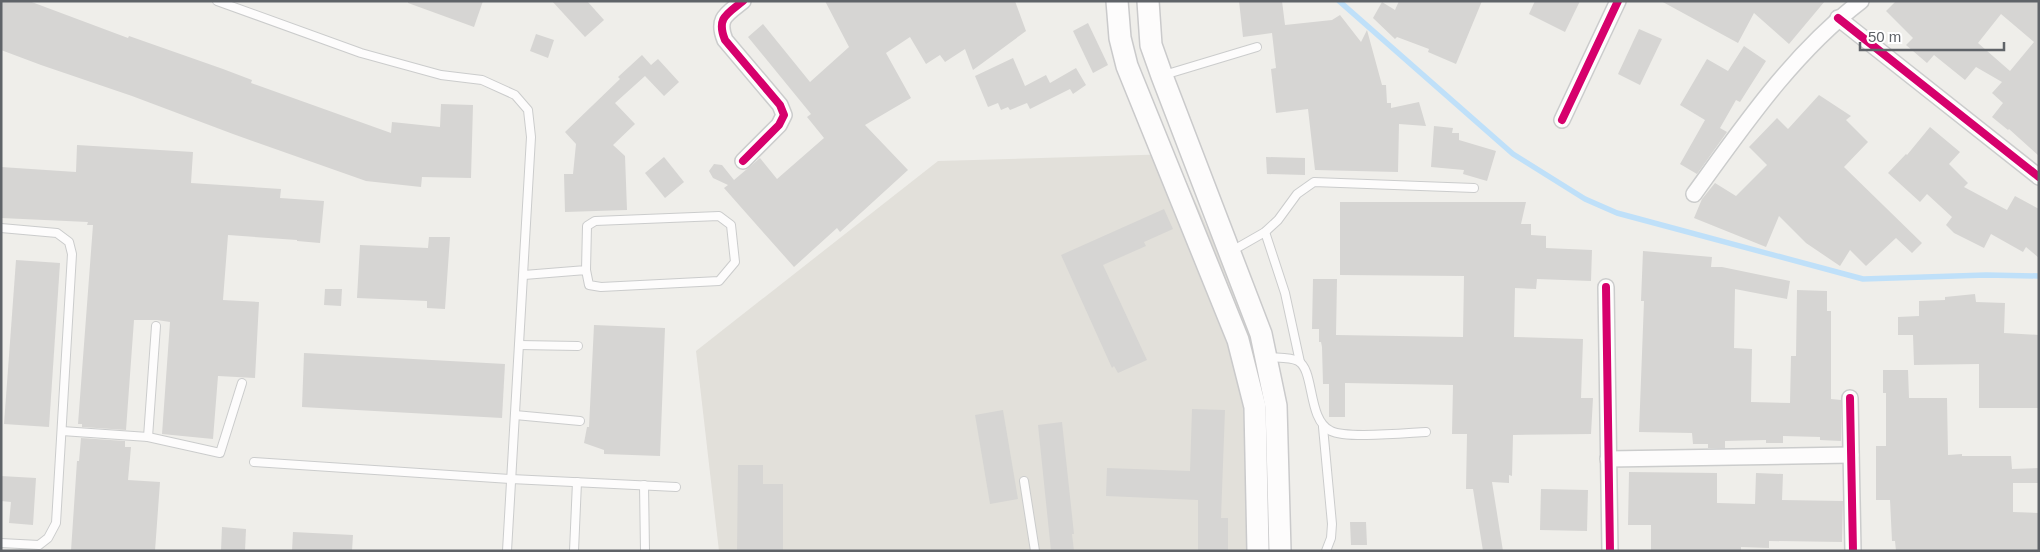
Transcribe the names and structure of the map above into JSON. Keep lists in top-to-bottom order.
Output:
{
  "scale_bar": "50 m"
}
